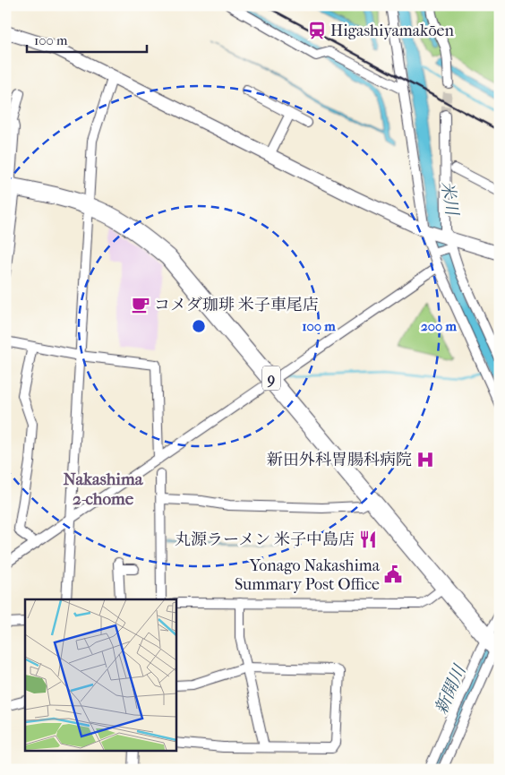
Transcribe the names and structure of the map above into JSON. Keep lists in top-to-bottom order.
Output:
{
  "streets": {
    "highway": ["9"]
  },
  "districts": ["Nakashima 2-chome"],
  "water": ["米川", "新開川"],
  "places": {
    "station": ["Higashiyamakōen"],
    "cafe": ["コメダ珈琲 米子車尾店"],
    "hospital": ["新田外科胃腸科病院"],
    "restaurant": ["丸源ラーメン 米子中島店"],
    "public building": ["Yonago Nakashima Summary Post Office"]
  },
  "scale_bar": "100 m",
  "rings": ["100 m", "200 m"]
}
